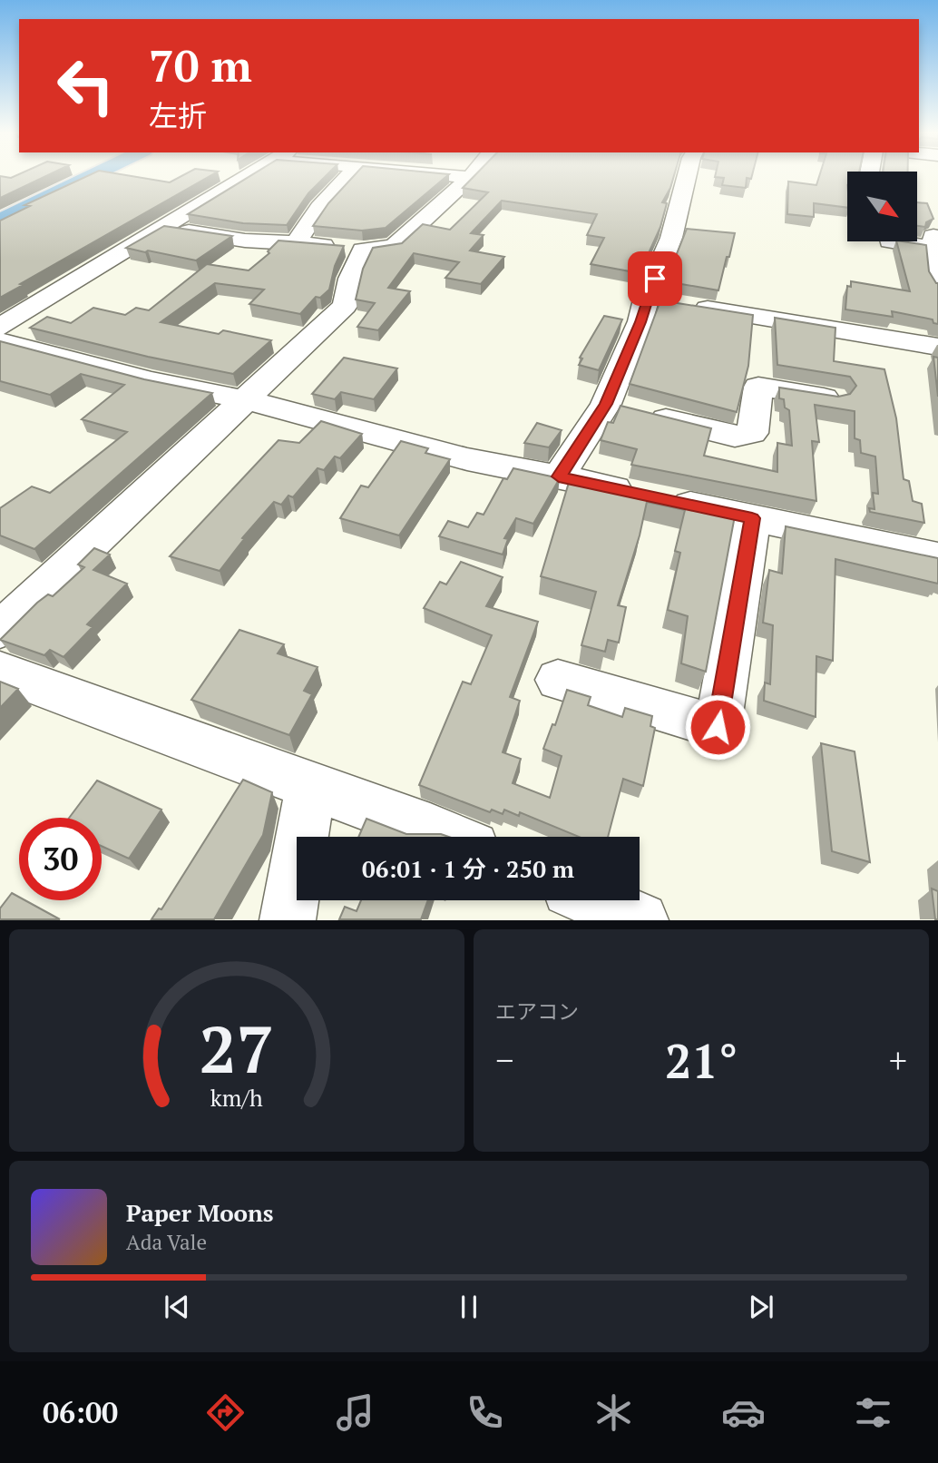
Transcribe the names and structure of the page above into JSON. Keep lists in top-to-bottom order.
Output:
{
  "north": "bottom right",
  "page": {
    "turn": ["70 m", "左折"],
    "limit": "30",
    "trip": "06:01 · 1 分 · 250 m",
    "tile": "エアコン",
    "heat": ["−", "21°", "+"],
    "song": ["Paper Moons", "Ada Vale"],
    "tabs": "06:00",
    "gauge": ["27", "km/h"]
  }
}
